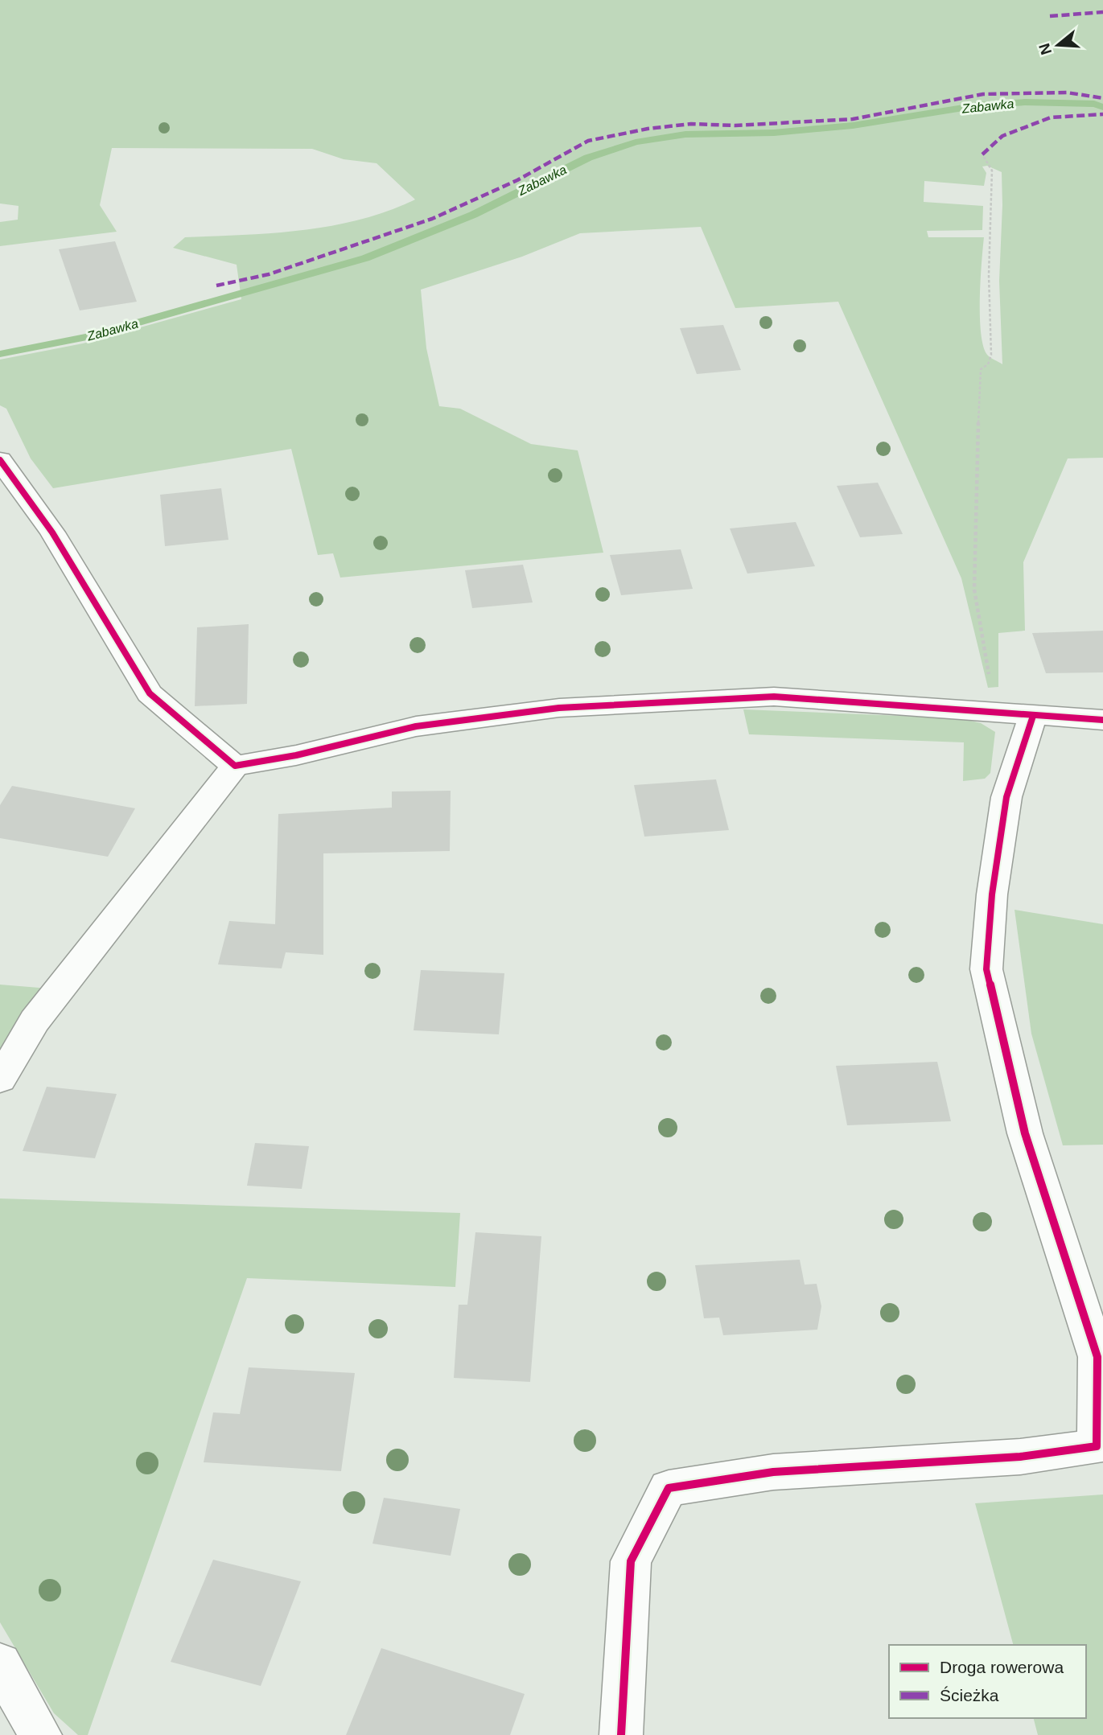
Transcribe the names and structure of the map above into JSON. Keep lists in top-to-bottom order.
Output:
{
  "water": ["Zabawka"],
  "legend": ["Droga rowerowa", "Ścieżka"],
  "north": "left"
}
